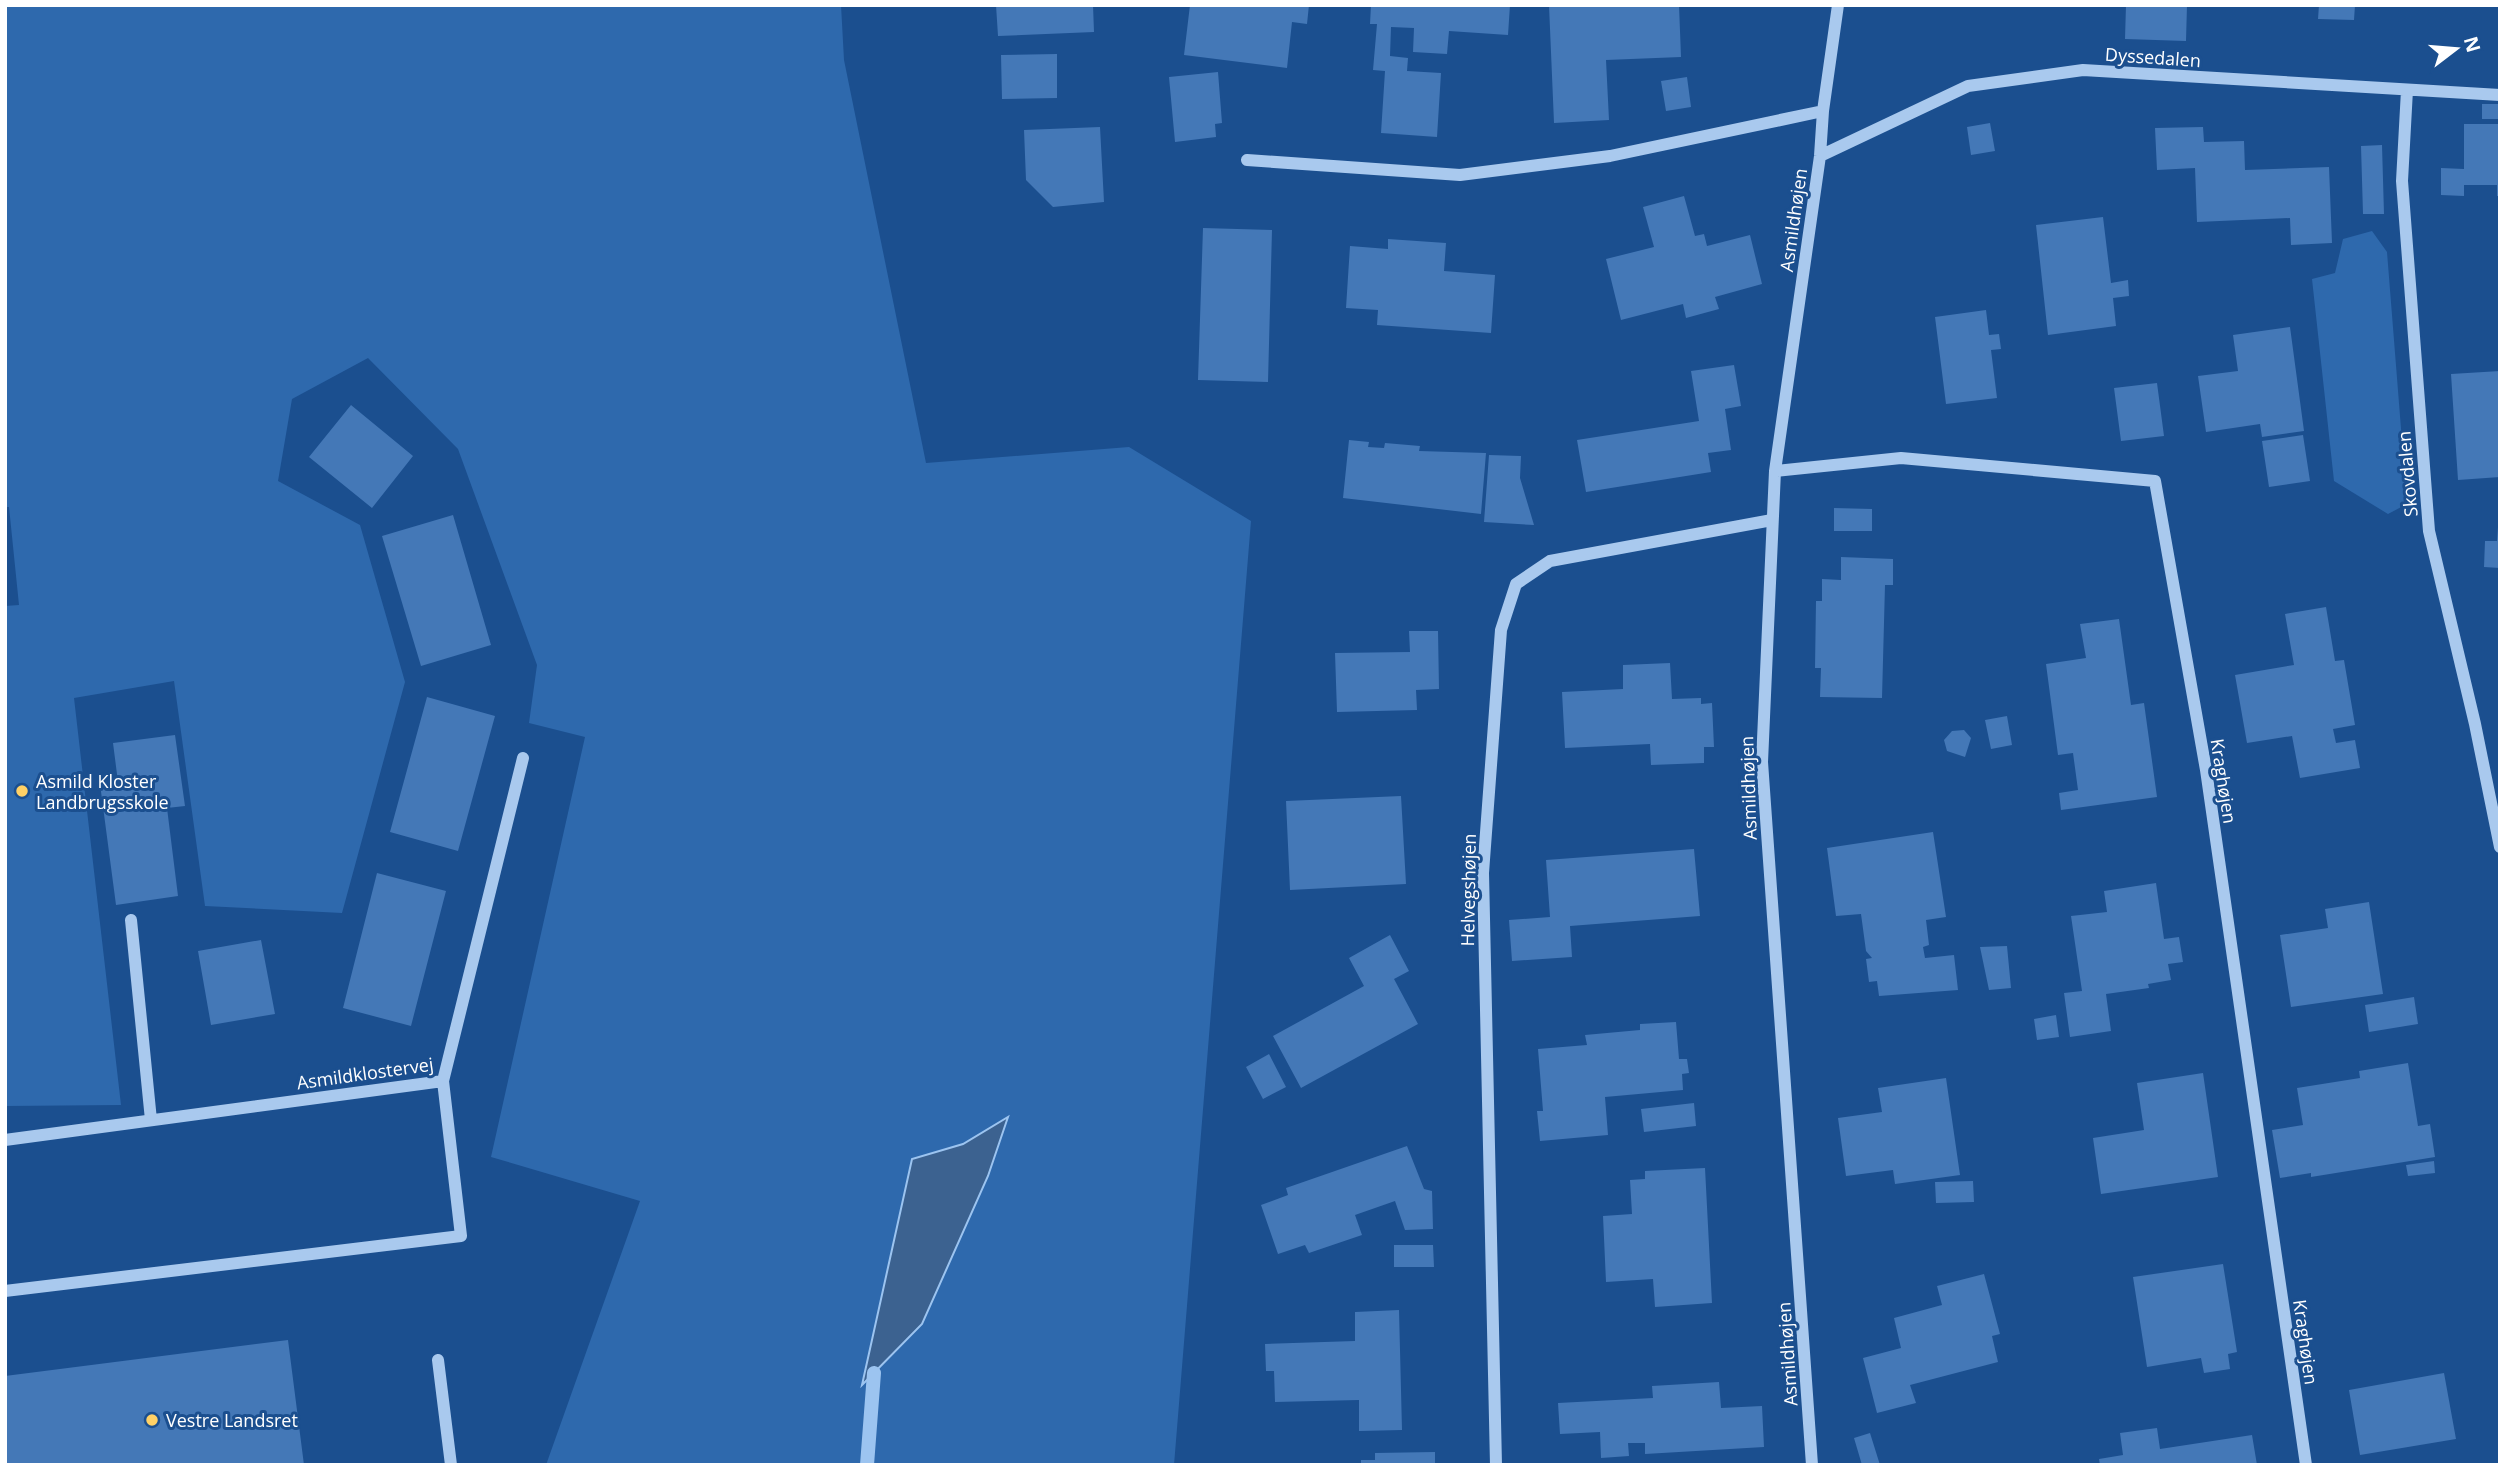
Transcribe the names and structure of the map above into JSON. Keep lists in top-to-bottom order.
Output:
{
  "streets": {
    "street": [
      "Dyssedalen",
      "Asmildhøjen",
      "Skovdalen",
      "Kraghøjen",
      "Helvegshøjen",
      "Asmildklostervej"
    ]
  },
  "crossings": [
    ["Dyssedalen", "Asmildhøjen"],
    ["Dyssedalen", "Skovdalen"],
    ["Asmildhøjen", "Kraghøjen"],
    ["Asmildhøjen", "Helvegshøjen"]
  ],
  "places": ["Asmild Kloster Landbrugsskole", "Vestre Landsret"],
  "north": "right"
}
